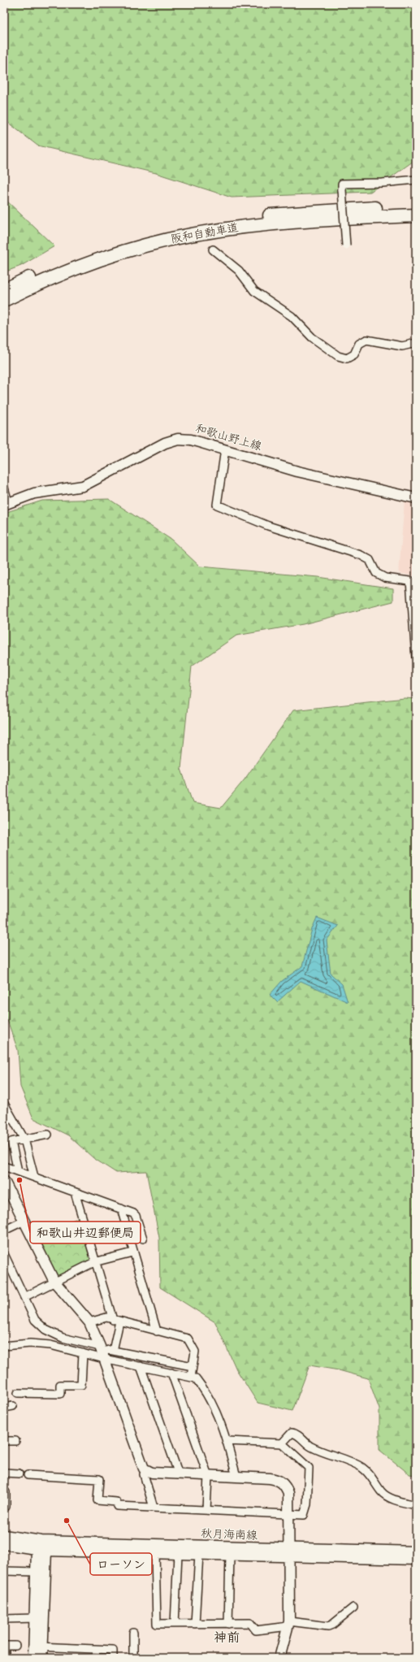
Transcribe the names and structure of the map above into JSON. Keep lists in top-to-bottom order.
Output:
{
  "streets": {
    "highway": ["阪和自動車道"],
    "main road": ["和歌山野上線", "秋月海南線"]
  },
  "districts": ["神前"],
  "places": ["和歌山井辺郵便局", "ローソン"]
}
